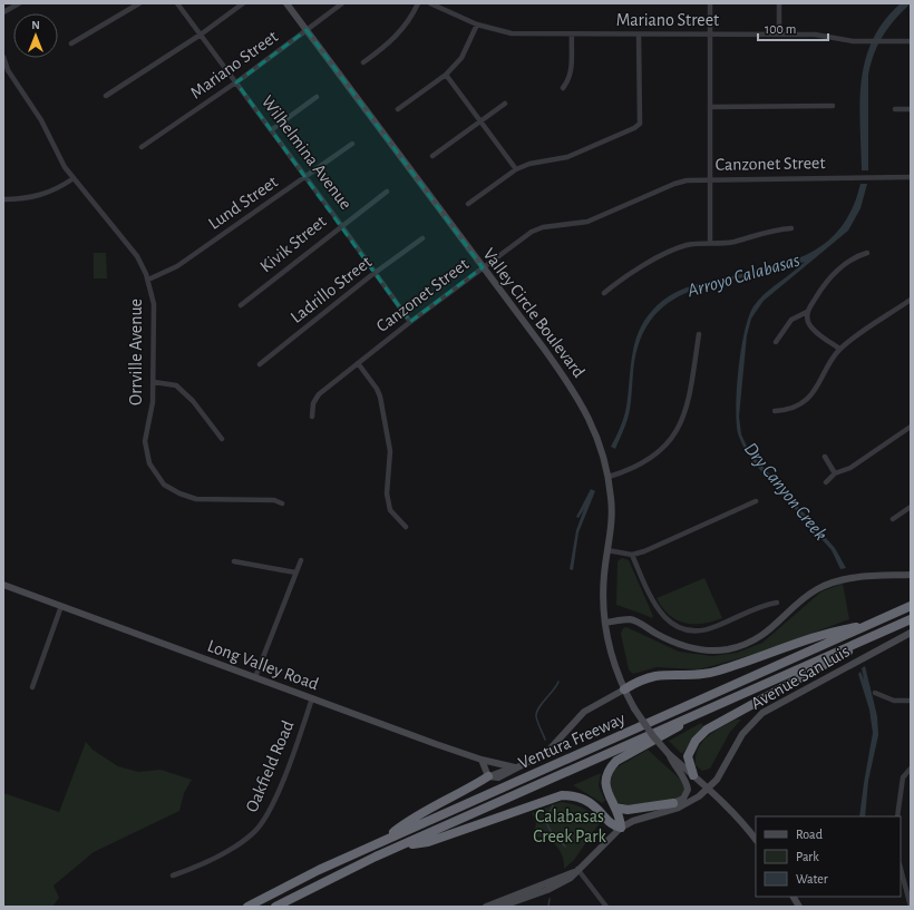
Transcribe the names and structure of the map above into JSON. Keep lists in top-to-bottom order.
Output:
{
  "streets": {
    "highway": ["Ventura Freeway"],
    "main road": ["Valley Circle Boulevard", "Long Valley Road", "Avenue San Luis"],
    "street": [
      "Mariano Street",
      "Wilhelmina Avenue",
      "Canzonet Street",
      "Lund Street",
      "Kivik Street",
      "Ladrillo Street",
      "Orrville Avenue",
      "Oakfield Road"
    ]
  },
  "crossings": [
    ["Mariano Street", "Wilhelmina Avenue"],
    ["Mariano Street", "Valley Circle Boulevard"],
    ["Wilhelmina Avenue", "Canzonet Street"],
    ["Wilhelmina Avenue", "Lund Street"],
    ["Wilhelmina Avenue", "Kivik Street"],
    ["Wilhelmina Avenue", "Ladrillo Street"],
    ["Canzonet Street", "Valley Circle Boulevard"],
    ["Lund Street", "Orrville Avenue"],
    ["Long Valley Road", "Oakfield Road"]
  ],
  "water": ["Arroyo Calabasas", "Dry Canyon Creek"],
  "parks": ["Calabasas Creek Park"],
  "legend": ["Road", "Park", "Water"],
  "scale_bar": "100 m",
  "north": "top"
}
